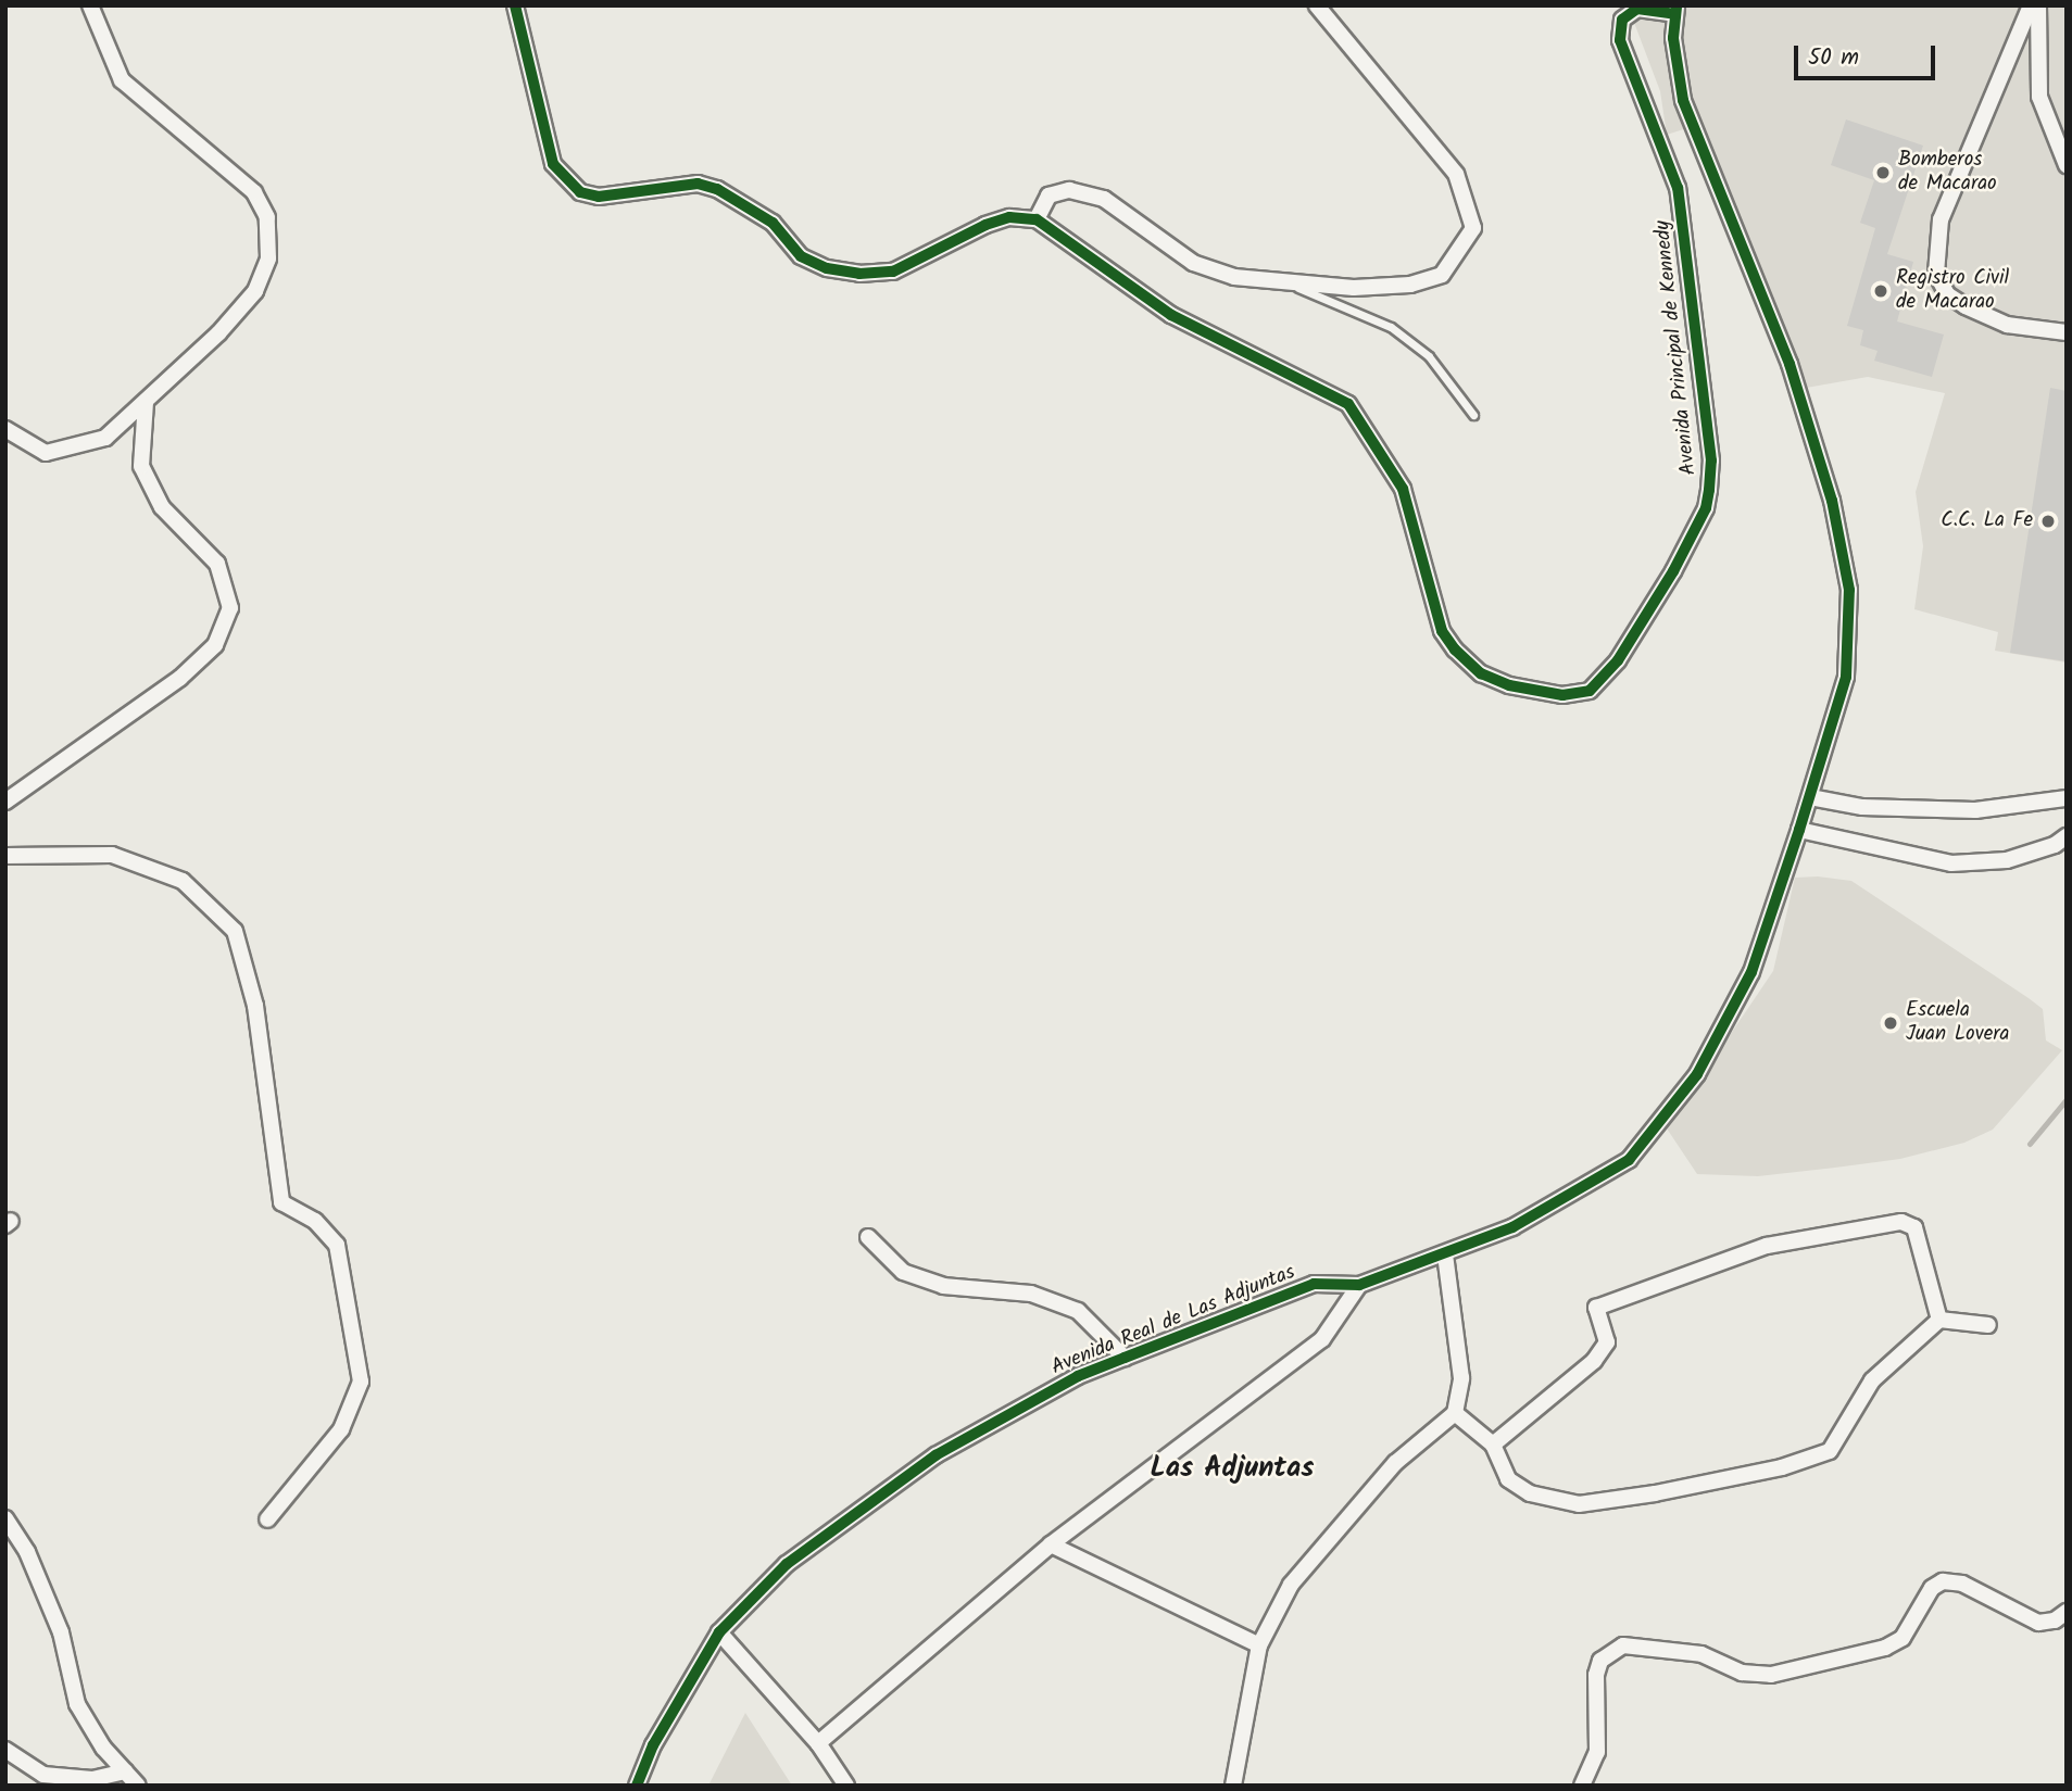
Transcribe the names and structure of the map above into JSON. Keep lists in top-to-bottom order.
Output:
{
  "streets": {
    "street": ["Avenida Principal de Kennedy", "Avenida Real de Las Adjuntas"]
  },
  "crossings": [
    ["Avenida Principal de Kennedy", "Avenida Real de Las Adjuntas"]
  ],
  "districts": ["Las Adjuntas"],
  "places": [
    "Bomberos de Macarao",
    "Registro Civil de Macarao",
    "C.C. La Fe",
    "Escuela Juan Lovera"
  ],
  "scale_bar": "50 m"
}
